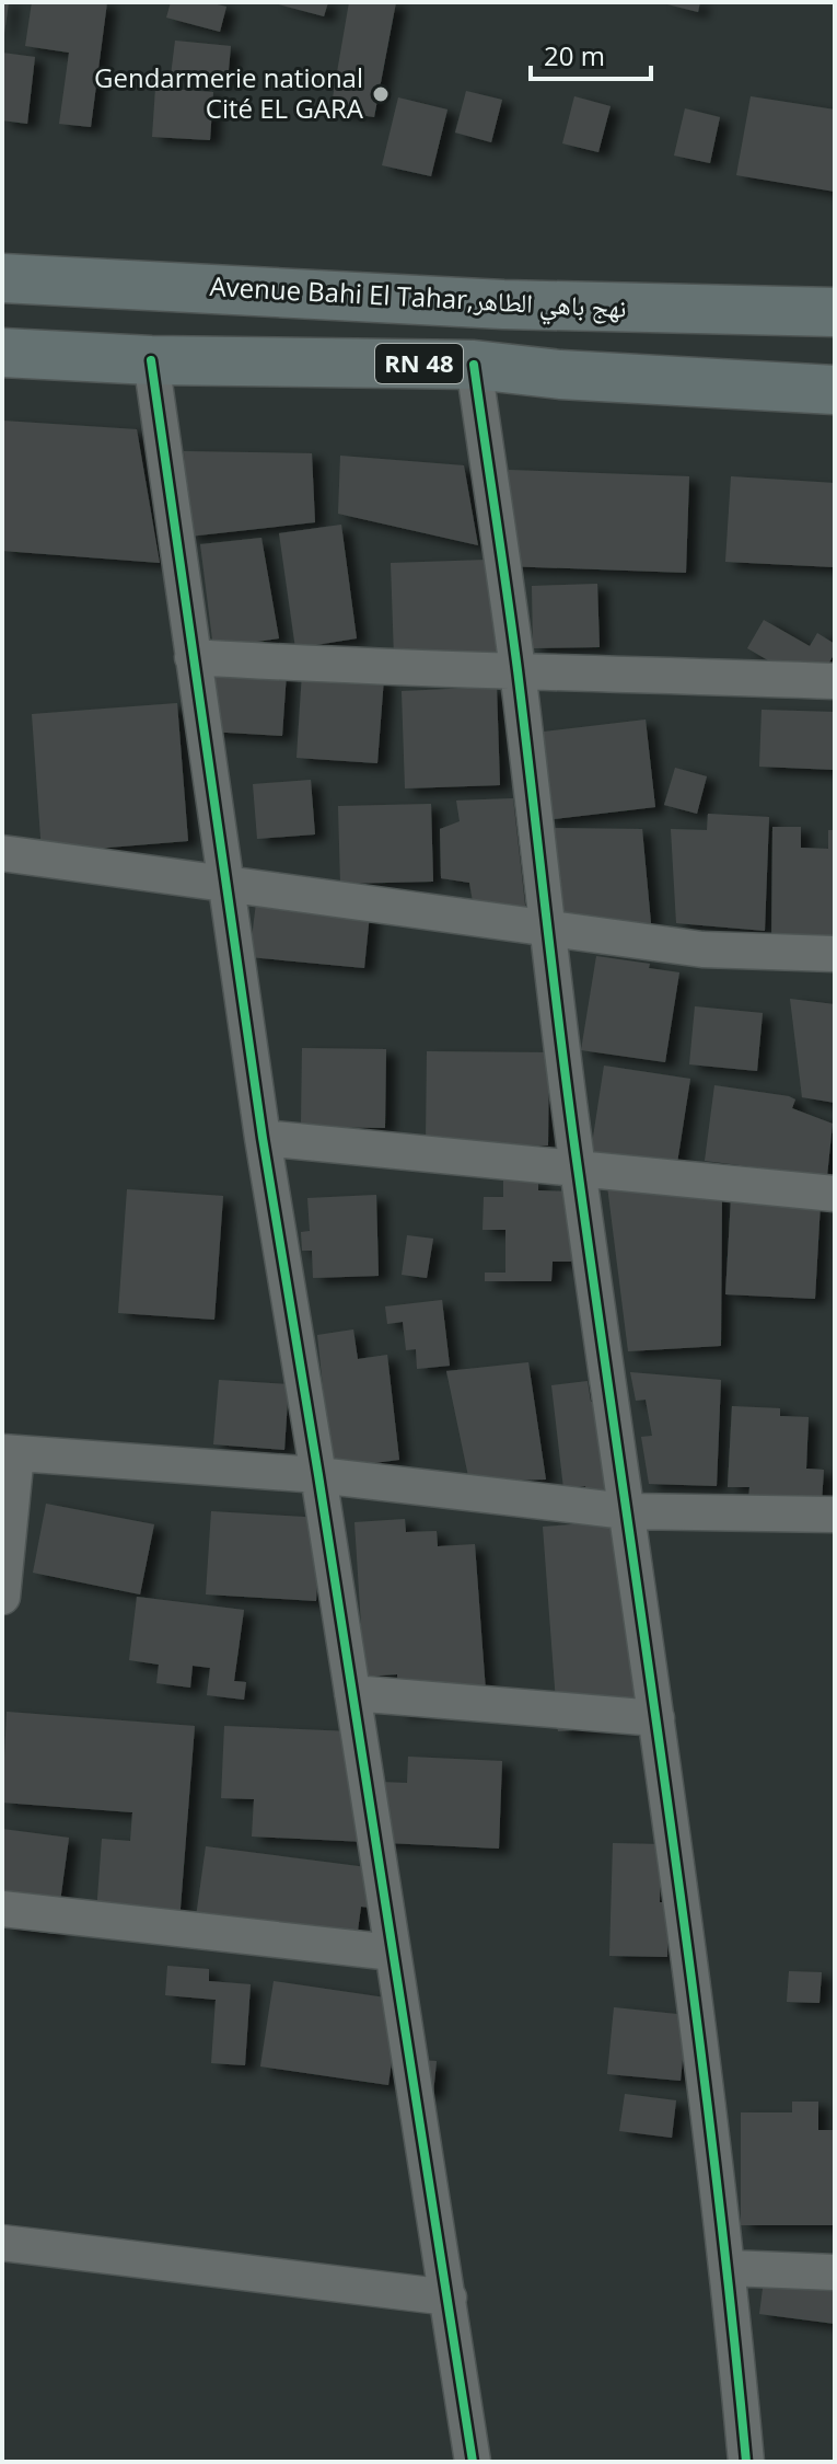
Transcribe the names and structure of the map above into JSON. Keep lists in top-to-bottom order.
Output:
{
  "streets": {
    "main road": ["Avenue Bahi El Tahar,نهج باهي الطاهر", "RN 48"]
  },
  "places": ["Gendarmerie national Cité EL GARA"],
  "scale_bar": "20 m"
}
